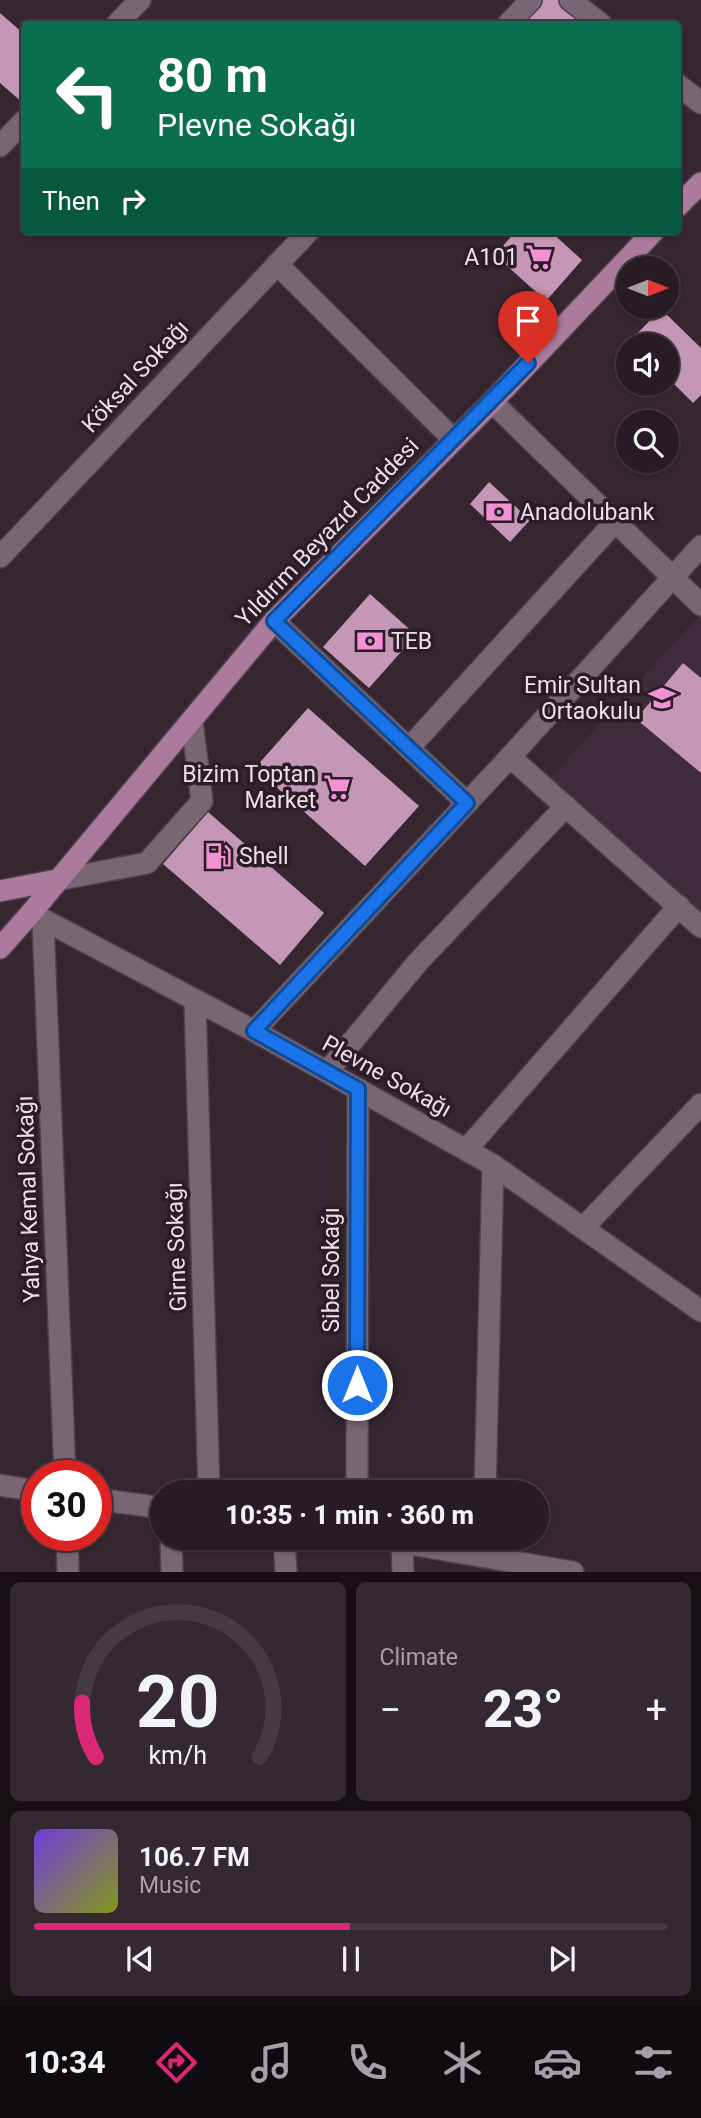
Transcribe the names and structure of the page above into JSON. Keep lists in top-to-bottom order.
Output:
{
  "streets": {
    "main road": ["Yıldırım Beyazıd Caddesi"],
    "street": [
      "Köksal Sokağı",
      "Plevne Sokağı",
      "Yahya Kemal Sokağı",
      "Girne Sokağı",
      "Sibel Sokağı"
    ]
  },
  "crossings": [
    ["Yıldırım Beyazıd Caddesi", "Plevne Sokağı"],
    ["Yıldırım Beyazıd Caddesi", "Yahya Kemal Sokağı"],
    ["Plevne Sokağı", "Yahya Kemal Sokağı"],
    ["Plevne Sokağı", "Girne Sokağı"],
    ["Plevne Sokağı", "Sibel Sokağı"]
  ],
  "places": {
    "supermarket": ["A101", "Bizim Toptan Market"],
    "bank": ["Anadolubank", "TEB"],
    "school or university": ["Emir Sultan Ortaokulu"],
    "fuel station": ["Shell"]
  },
  "north": "right",
  "page": {
    "turn": ["80 m", "Plevne Sokağı"],
    "then": "Then",
    "limit": "30",
    "trip": "10:35 · 1 min · 360 m",
    "tile": "Climate",
    "heat": ["−", "23°", "+"],
    "song": ["106.7 FM", "Music"],
    "tabs": "10:34",
    "gauge": ["20", "km/h"]
  }
}
